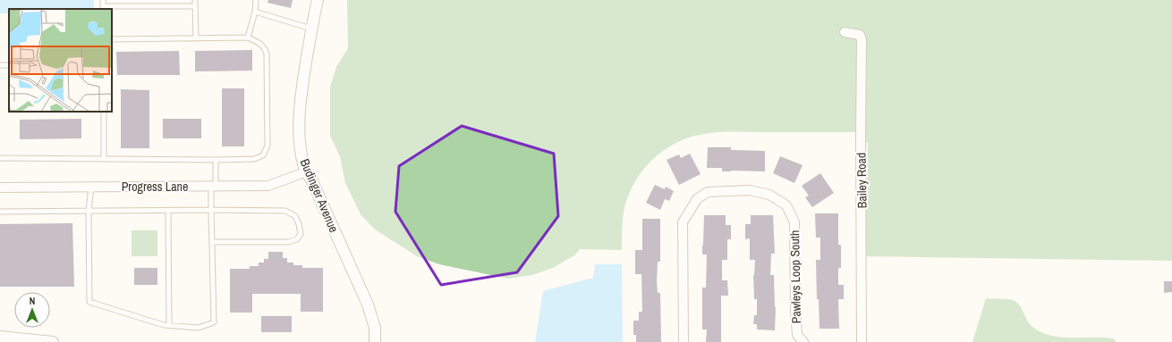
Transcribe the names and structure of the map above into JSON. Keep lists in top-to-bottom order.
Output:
{
  "streets": {
    "street": [
      "Bailey Road",
      "Progress Lane",
      "Budinger Avenue",
      "Pawleys Loop South"
    ]
  },
  "crossings": [
    ["Progress Lane", "Budinger Avenue"]
  ],
  "north": "top"
}
